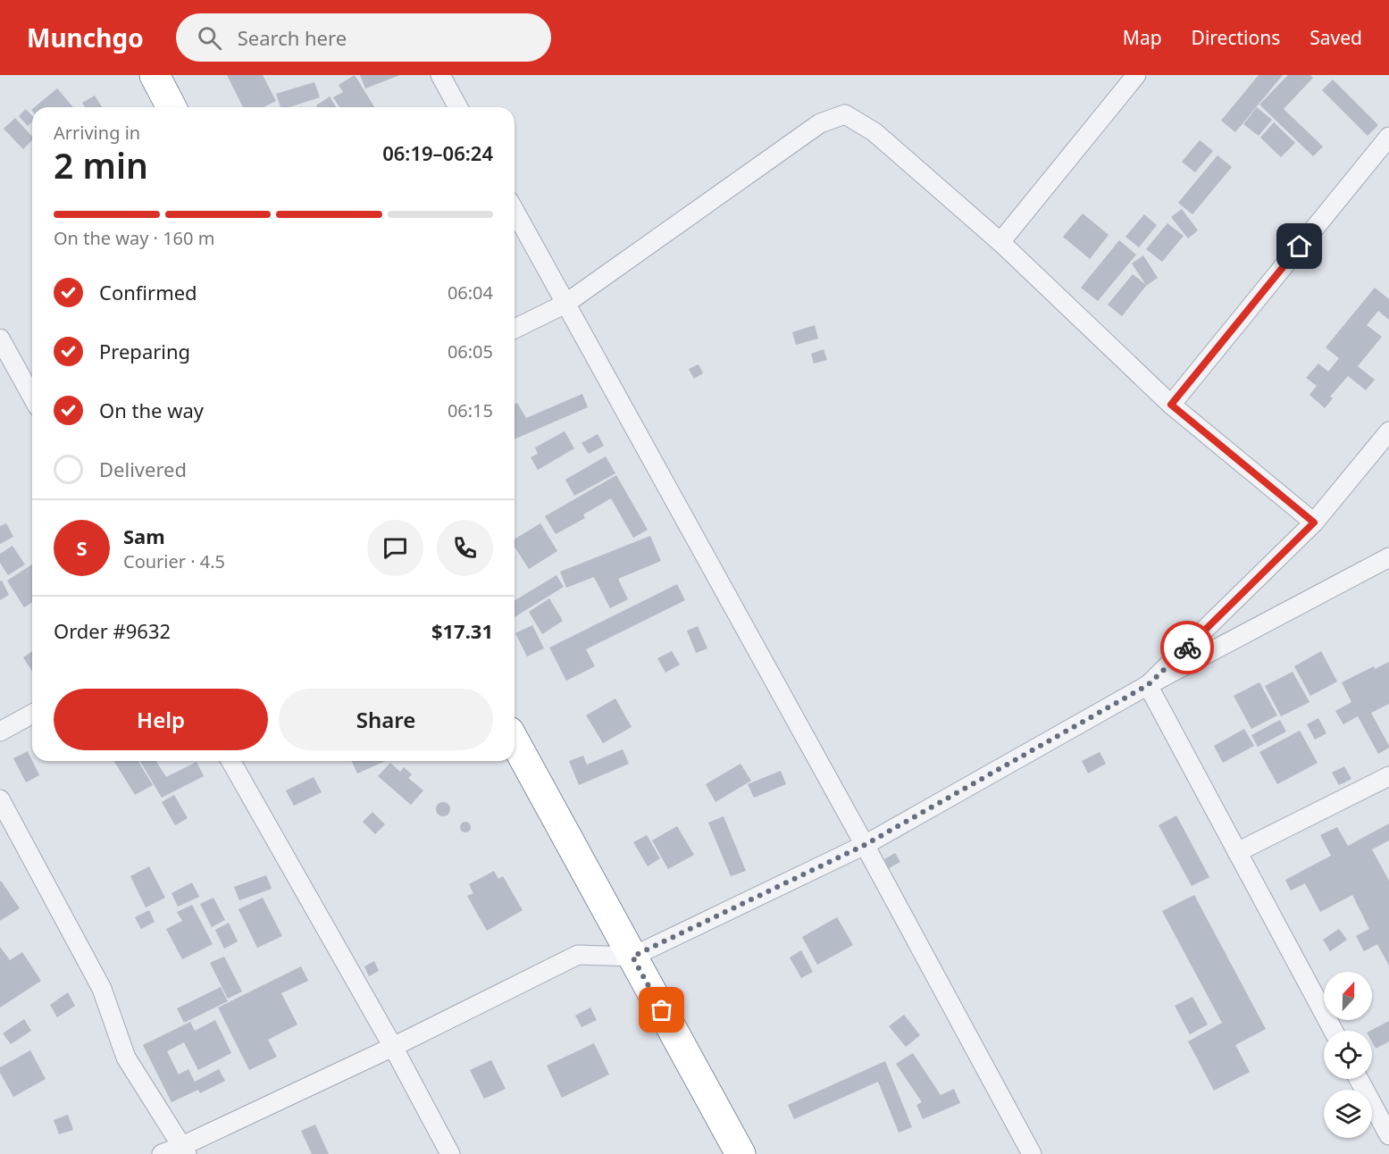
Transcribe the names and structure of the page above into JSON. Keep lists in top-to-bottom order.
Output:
{
  "north": "top",
  "page": {
    "header": "Munchgo",
    "search": "Search here",
    "nav": ["Map", "Directions", "Saved"],
    "heading": ["2 min", "Arriving in", "06:19–06:24"],
    "panel": [
      "Sam",
      "Courier · 4.5",
      "Order #9632",
      "$17.31"
    ],
    "bar": "On the way · 160 m",
    "list": [
      ["Confirmed", "06:04"],
      ["Preparing", "06:05"],
      ["On the way", "06:15"],
      "Delivered"
    ],
    "round": "S",
    "buttons": ["Help", "Share"]
  }
}
